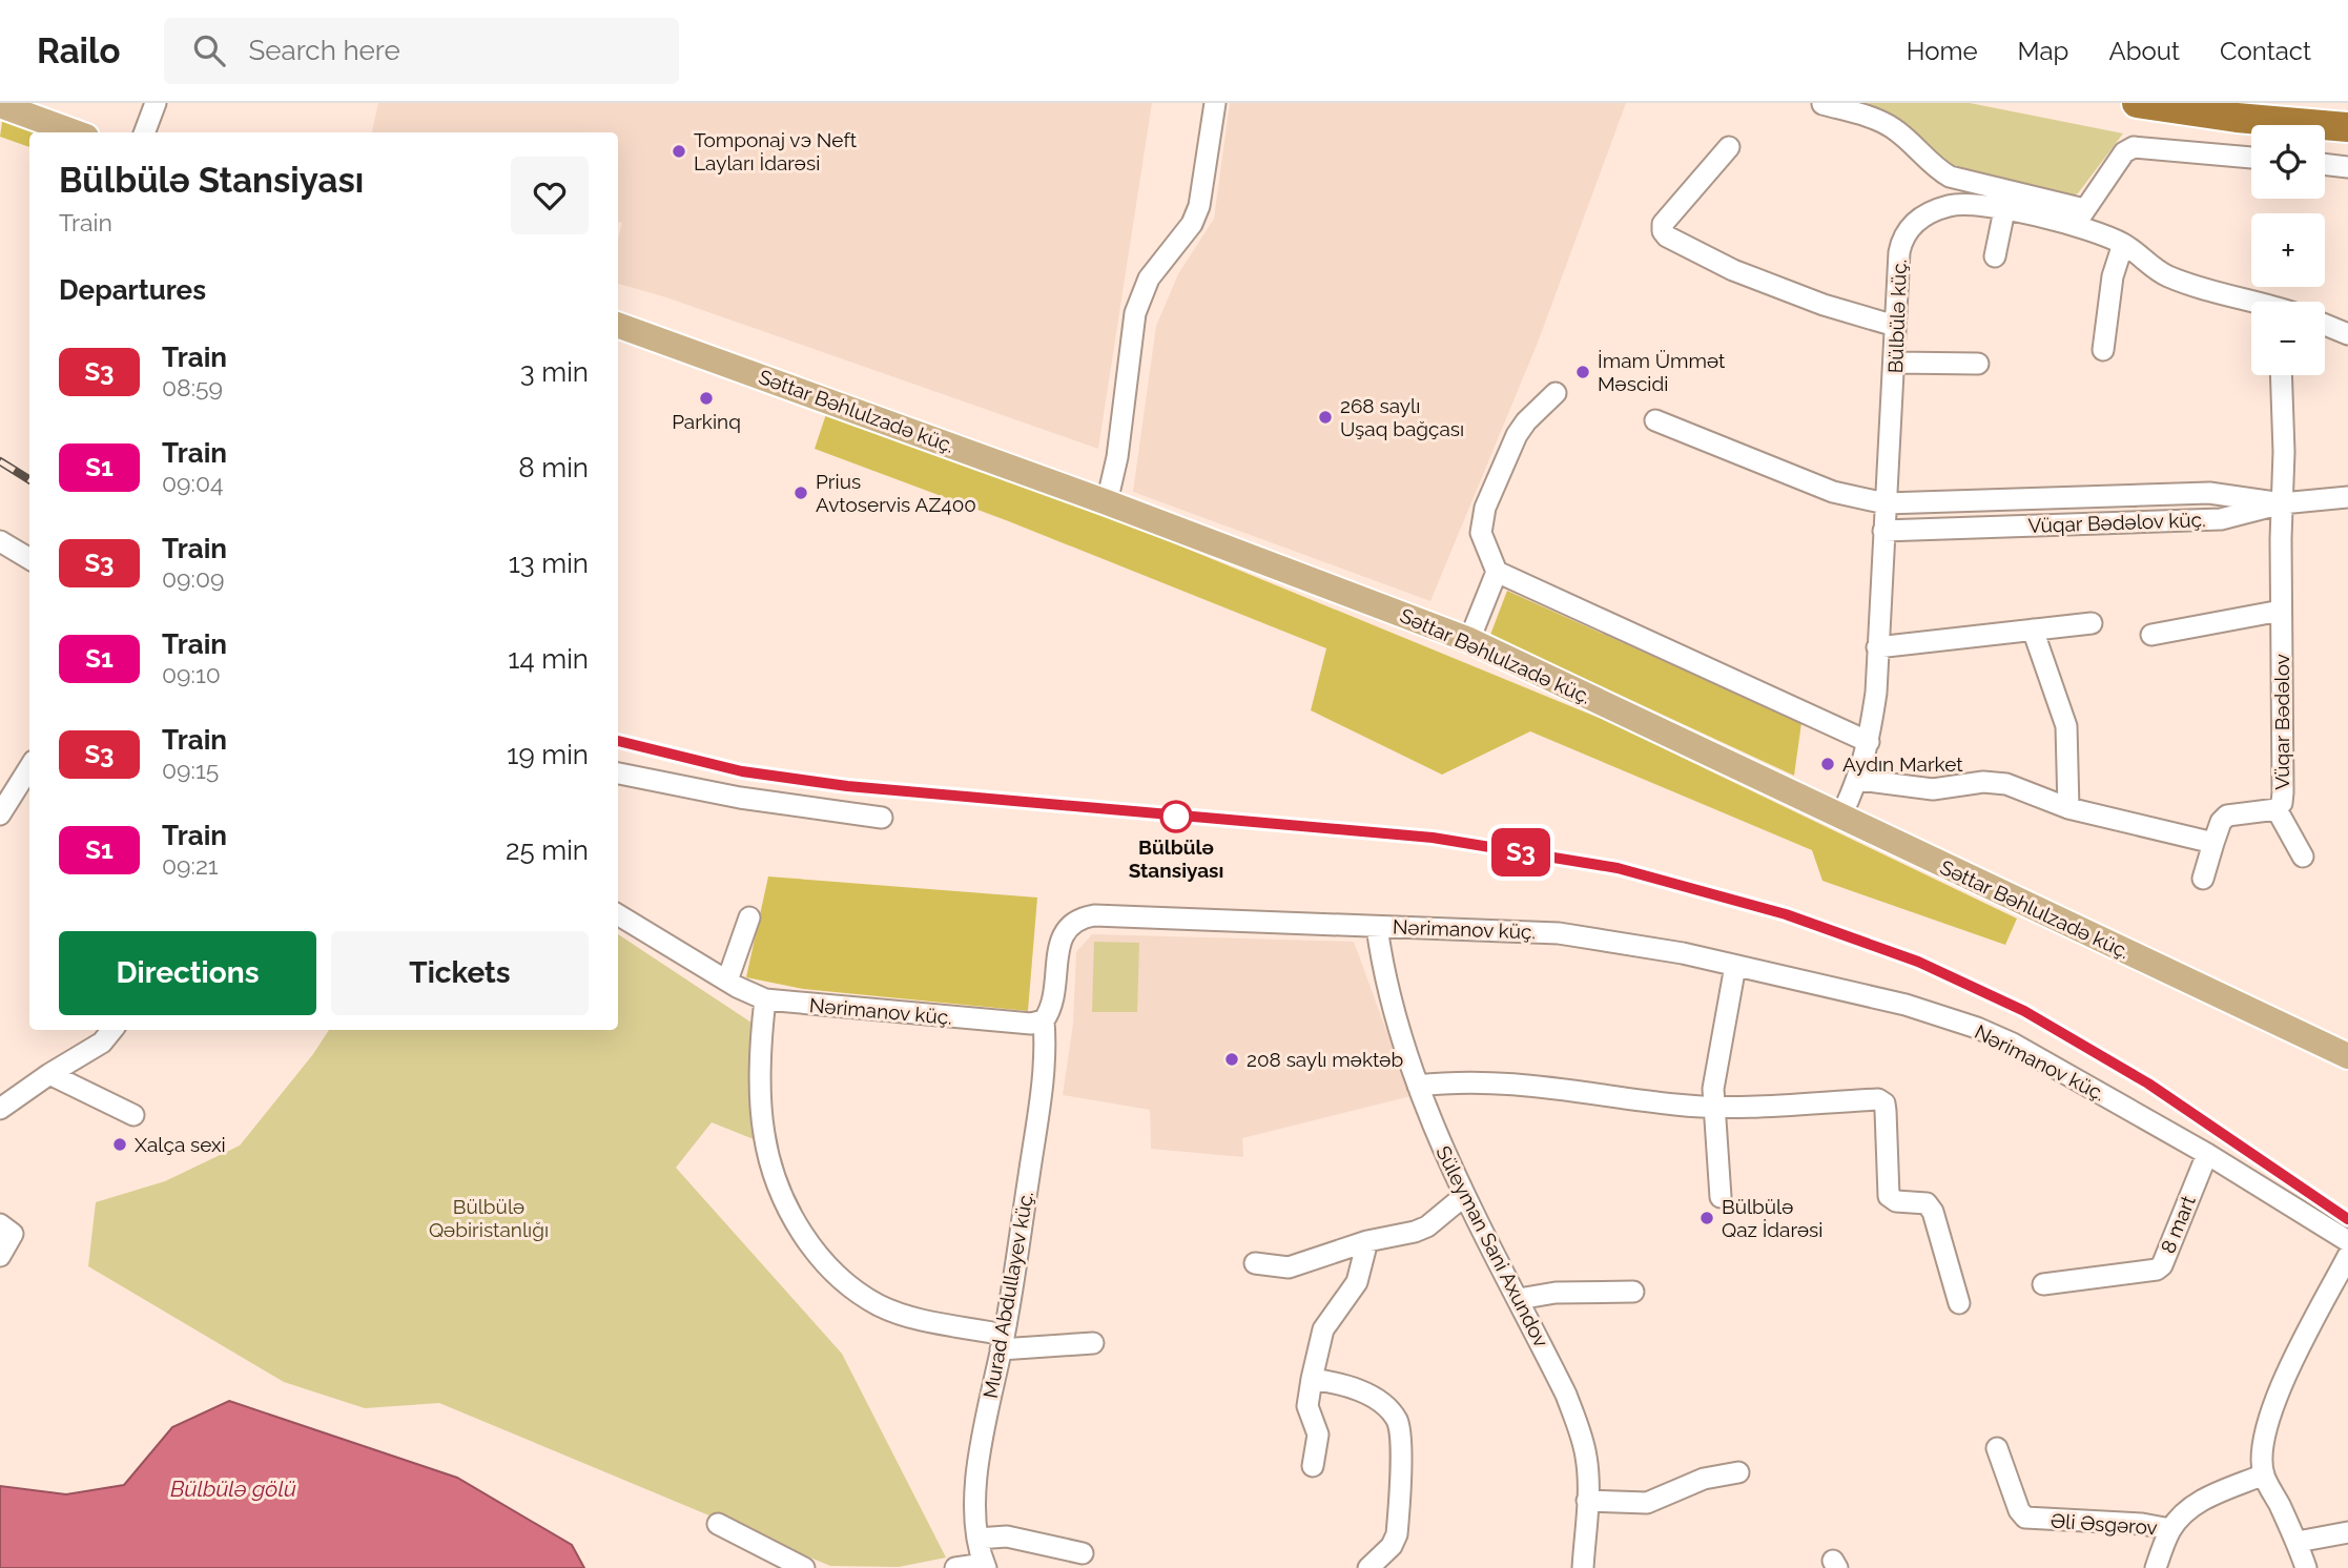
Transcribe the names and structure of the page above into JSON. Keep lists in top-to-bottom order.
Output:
{
  "streets": {
    "main road": ["Səttar Bəhlulzadə küç."],
    "street": [
      "Bülbülə küç.",
      "Vüqar Bədəlov küç.",
      "Vüqar Bədəlov",
      "Nərimanov küç.",
      "8 mart",
      "Süleyman Sani Axundov",
      "Murad Abdullayev küç.",
      "Əli Əsgərov"
    ]
  },
  "crossings": [
    ["Bülbülə küç.", "Səttar Bəhlulzadə küç."],
    ["Bülbülə küç.", "Vüqar Bədəlov küç."],
    ["Vüqar Bədəlov küç.", "Vüqar Bədəlov"],
    ["Nərimanov küç.", "8 mart"],
    ["Nərimanov küç.", "Süleyman Sani Axundov"],
    ["Nərimanov küç.", "Murad Abdullayev küç."]
  ],
  "water": ["Bülbülə gölü"],
  "parks": ["Bülbülə Qəbiristanlığı"],
  "places": [
    "Tomponaj vэ Neft Layları İdarəsi",
    "İmam Ümmət Məscidi",
    "Parkinq",
    "268 saylı Uşaq bağçası",
    "Prius Avtoservis AZ400",
    "Aydın Market",
    "Bülbülə Stansiyası",
    "208 saylı məktəb",
    "Xalça sexi",
    "Bülbülə Qaz İdarəsi"
  ],
  "page": {
    "header": "Railo",
    "search": "Search here",
    "nav": [
      "Home",
      "Map",
      "About",
      "Contact"
    ],
    "on_map": "S3",
    "map_buttons": ["+", "−"],
    "heading": [
      ["Bülbülə Stansiyası", "Train"],
      "Departures"
    ],
    "list": [
      {
        "mark": "S3",
        "name": "Train",
        "note": "08:59",
        "value": "3 min"
      },
      {
        "mark": "S1",
        "name": "Train",
        "note": "09:04",
        "value": "8 min"
      },
      {
        "mark": "S3",
        "name": "Train",
        "note": "09:09",
        "value": "13 min"
      },
      {
        "mark": "S1",
        "name": "Train",
        "note": "09:10",
        "value": "14 min"
      },
      {
        "mark": "S3",
        "name": "Train",
        "note": "09:15",
        "value": "19 min"
      },
      {
        "mark": "S1",
        "name": "Train",
        "note": "09:21",
        "value": "25 min"
      }
    ],
    "buttons": ["Directions", "Tickets"]
  }
}
